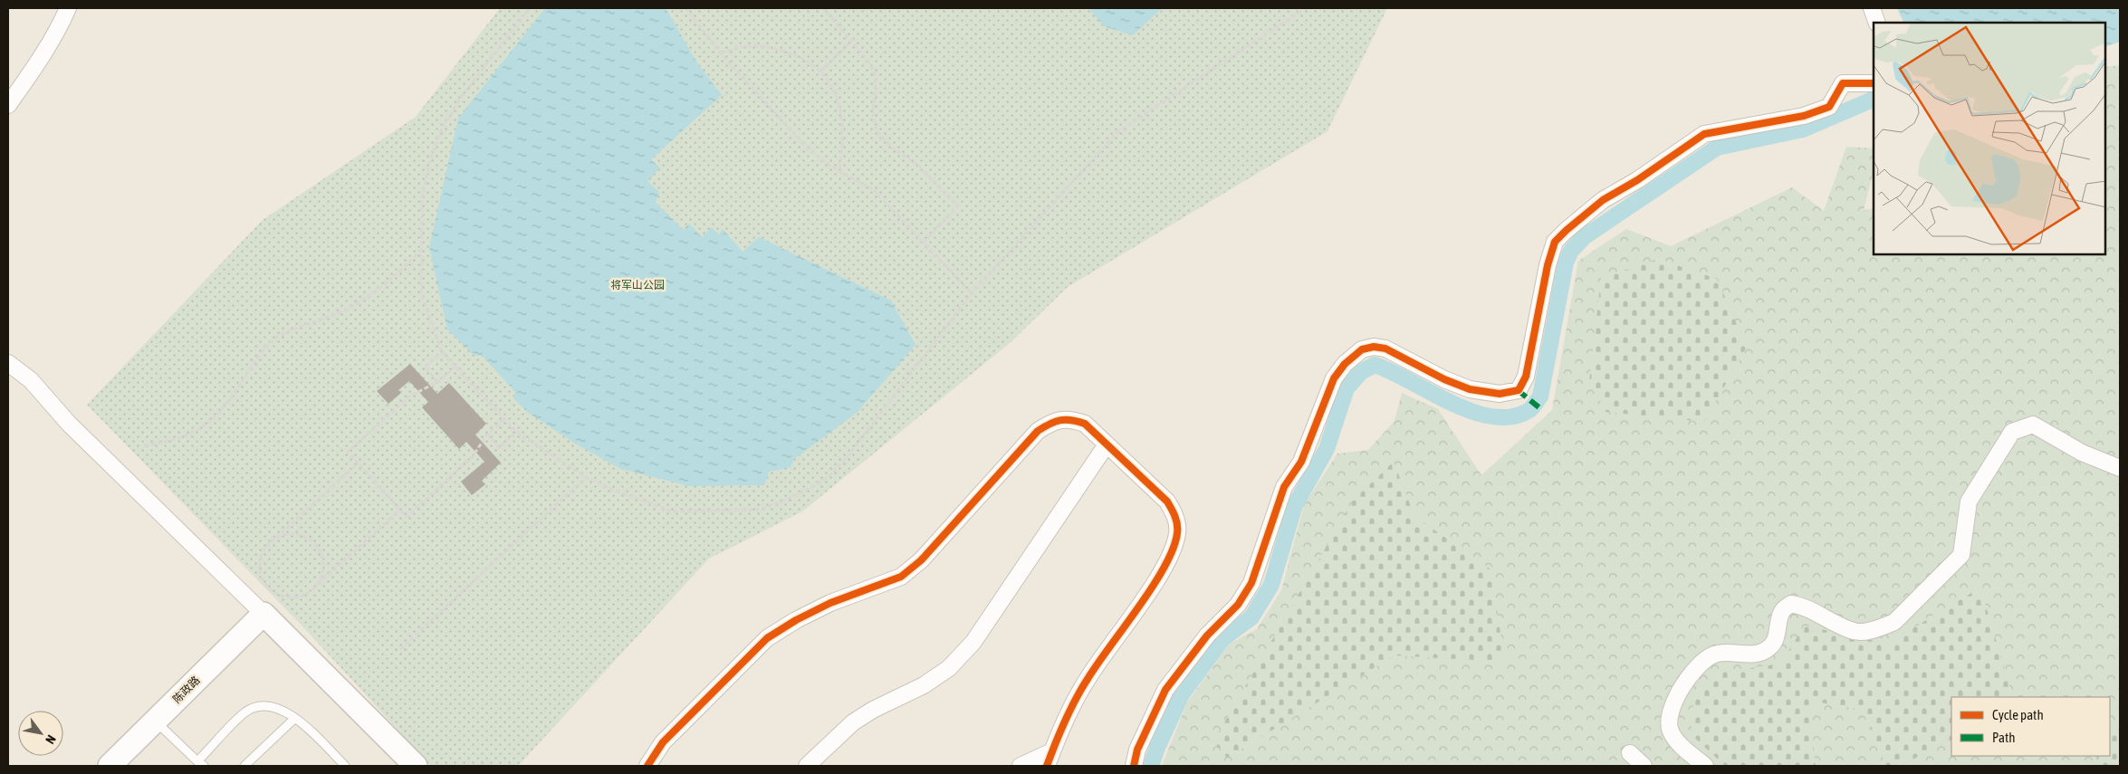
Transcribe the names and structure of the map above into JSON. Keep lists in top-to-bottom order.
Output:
{
  "streets": {
    "street": ["陈政路"]
  },
  "parks": ["将军山公园"],
  "legend": ["Cycle path", "Path"],
  "north": "bottom right"
}
